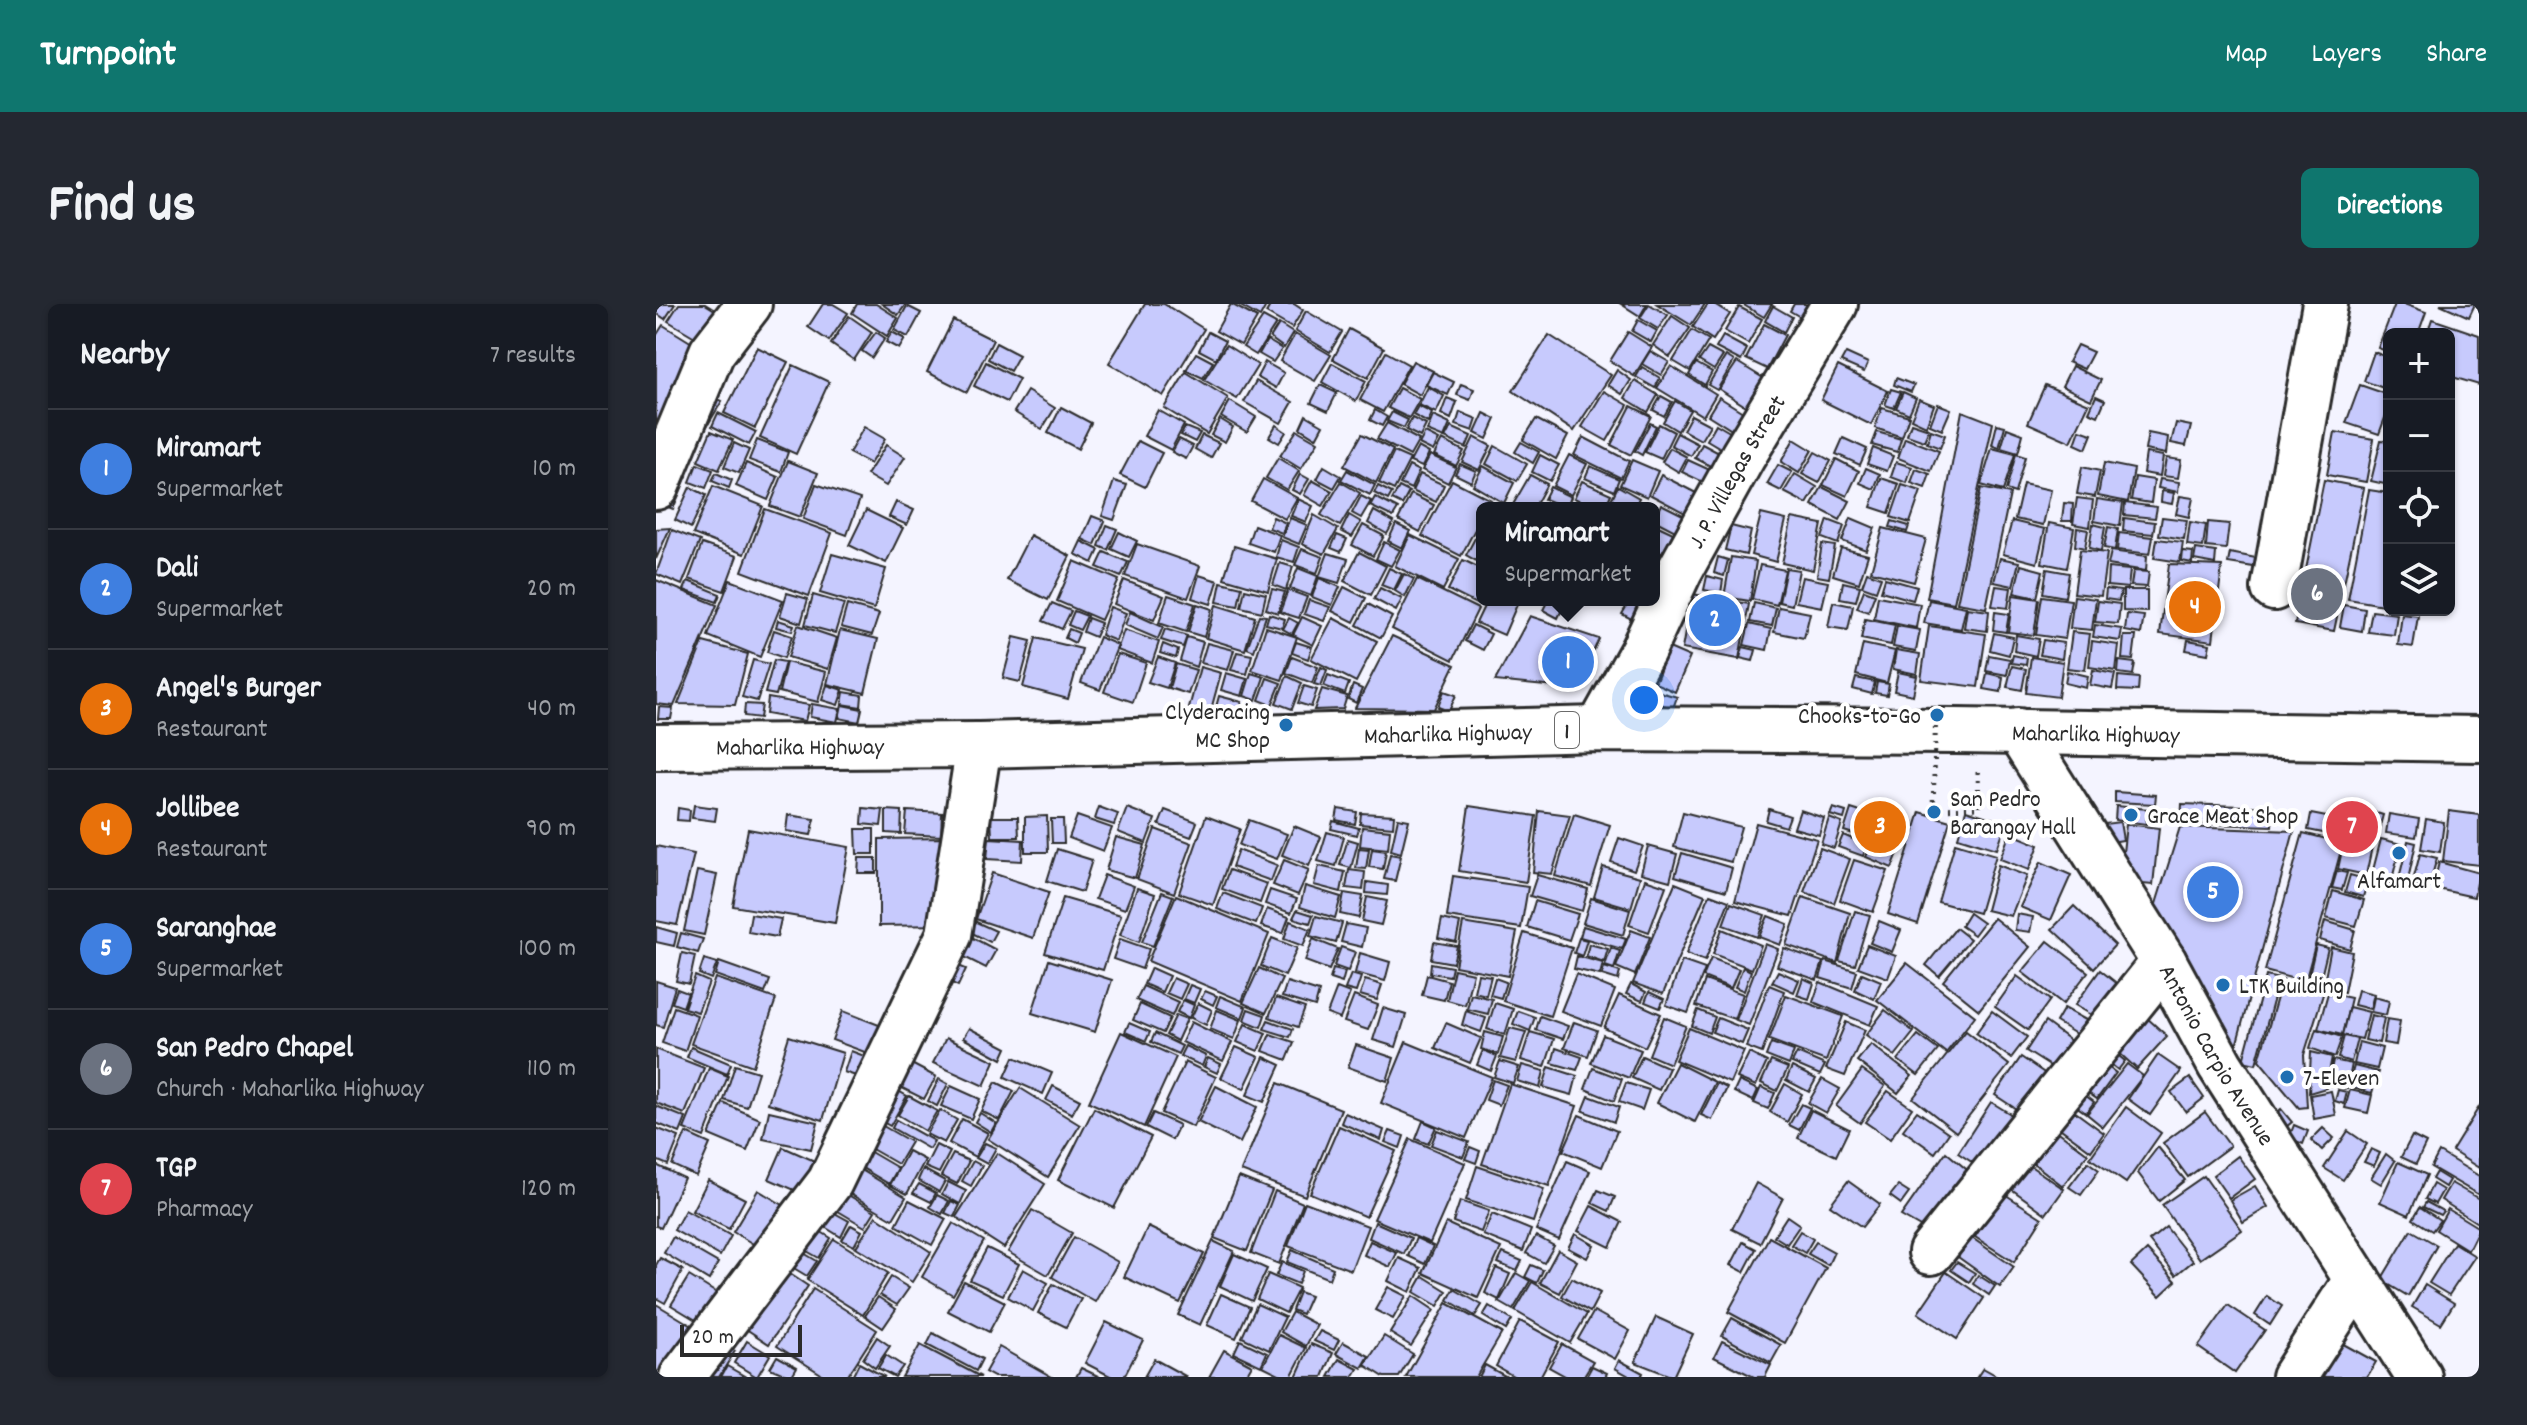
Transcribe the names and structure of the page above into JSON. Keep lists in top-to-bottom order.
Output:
{
  "streets": {
    "main road": [
      "J. P. Villegas Street",
      "1",
      "Maharlika Highway",
      "Antonio Carpio Avenue"
    ]
  },
  "crossings": [
    ["J. P. Villegas Street", "Maharlika Highway"],
    ["Maharlika Highway", "Antonio Carpio Avenue"]
  ],
  "places": [
    "Chooks-to-Go",
    "Clyderacing MC Shop",
    "San Pedro Barangay Hall",
    "Grace Meat Shop",
    "Alfamart",
    "LTK Building",
    "7-Eleven"
  ],
  "scale_bar": "20 m",
  "page": {
    "header": "Turnpoint",
    "nav": ["Map", "Layers", "Share"],
    "title": "Find us",
    "buttons": "Directions",
    "heading": ["Nearby", "7 results"],
    "map_buttons": ["+", "−"],
    "list": [
      {
        "mark": "1",
        "name": "Miramart",
        "note": "Supermarket",
        "value": "10 m"
      },
      {
        "mark": "2",
        "name": "Dali",
        "note": "Supermarket",
        "value": "20 m"
      },
      {
        "mark": "3",
        "name": "Angel's Burger",
        "note": "Restaurant",
        "value": "40 m"
      },
      {
        "mark": "4",
        "name": "Jollibee",
        "note": "Restaurant",
        "value": "90 m"
      },
      {
        "mark": "5",
        "name": "Saranghae",
        "note": "Supermarket",
        "value": "100 m"
      },
      {
        "mark": "6",
        "name": "San Pedro Chapel",
        "note": "Church · Maharlika Highway",
        "value": "110 m"
      },
      {
        "mark": "7",
        "name": "TGP",
        "note": "Pharmacy",
        "value": "120 m"
      }
    ],
    "popup": ["Miramart", "Supermarket"],
    "pins": [
      "6",
      "4",
      "2",
      "1",
      "3",
      "7",
      "5"
    ],
    "scale": "20 m"
  }
}
